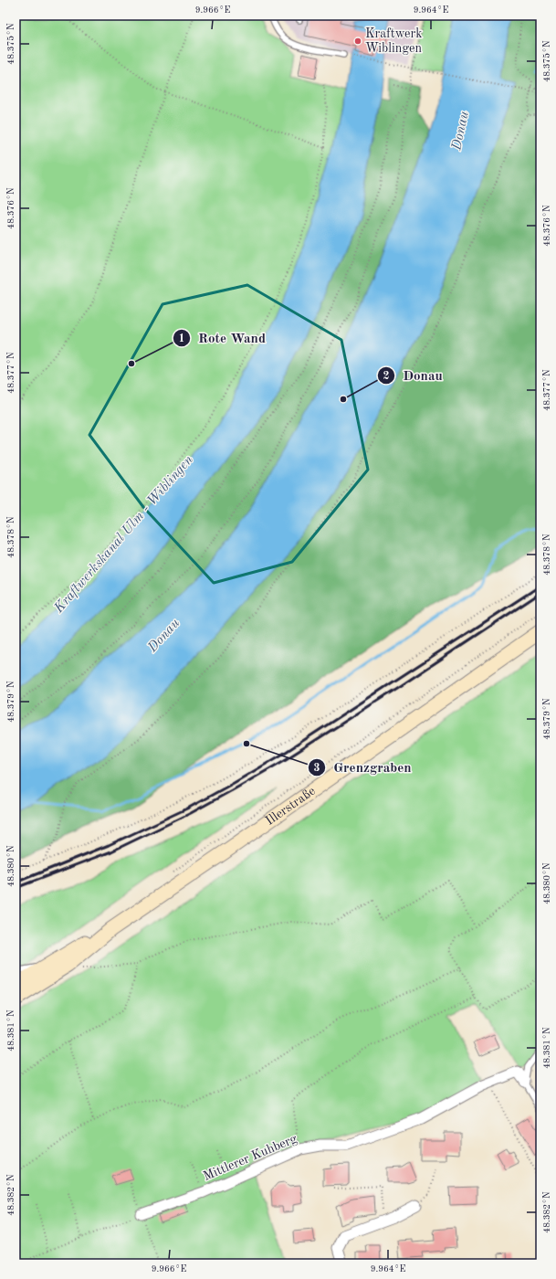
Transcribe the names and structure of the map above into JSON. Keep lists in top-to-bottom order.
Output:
{
  "streets": {
    "main road": ["Illerstraße"],
    "street": ["Mittlerer Kuhberg"]
  },
  "water": ["Donau", "Kraftwerkskanal Ulm - Wiblingen"],
  "places": [
    "Kraftwerk Wiblingen",
    "Rote Wand",
    "Donau",
    "Grenzgraben"
  ],
  "coordinates": [
    "9.966°E",
    "9.964°E",
    "48.375°N",
    "48.376°N",
    "48.377°N",
    "48.378°N",
    "48.379°N",
    "48.380°N",
    "48.381°N",
    "48.382°N"
  ]
}
